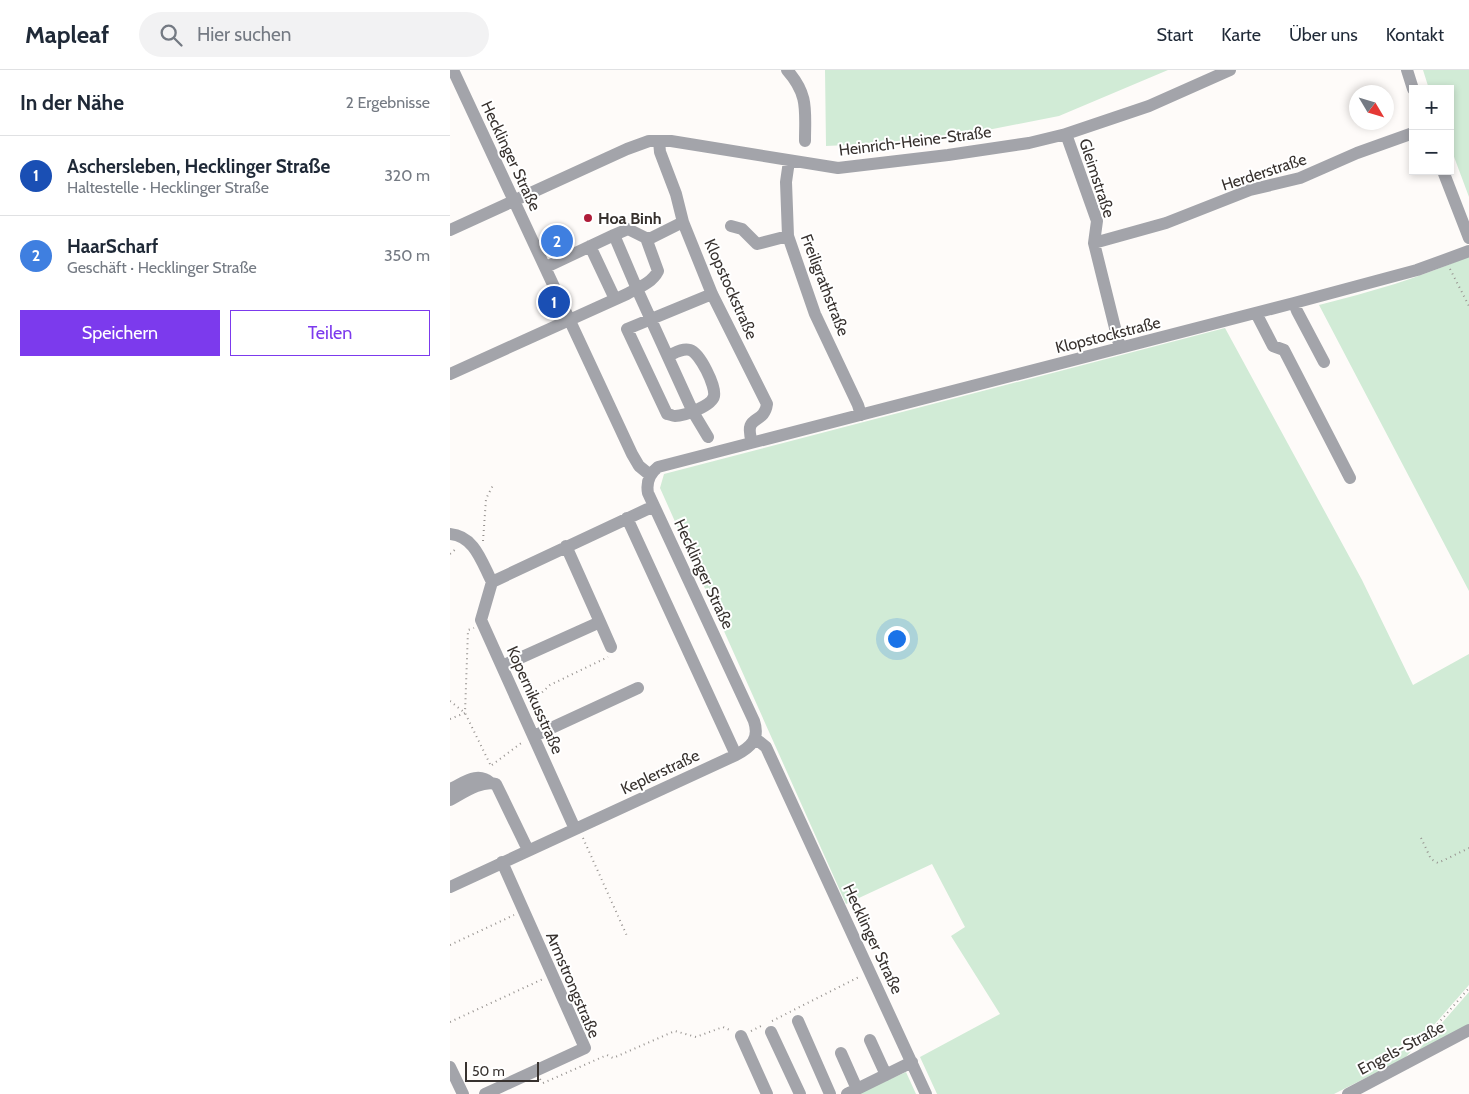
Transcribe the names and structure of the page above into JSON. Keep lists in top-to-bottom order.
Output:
{
  "streets": {
    "street": [
      "Heinrich-Heine-Straße",
      "Hecklinger Straße",
      "Herderstraße",
      "Gleimstraße",
      "Freiligrathstraße",
      "Klopstockstraße",
      "Kopernikusstraße",
      "Keplerstraße",
      "Armstrongstraße",
      "Engels-Straße"
    ]
  },
  "crossings": [
    ["Heinrich-Heine-Straße", "Hecklinger Straße"],
    ["Heinrich-Heine-Straße", "Gleimstraße"],
    ["Heinrich-Heine-Straße", "Freiligrathstraße"],
    ["Heinrich-Heine-Straße", "Klopstockstraße"],
    ["Hecklinger Straße", "Klopstockstraße"],
    ["Hecklinger Straße", "Keplerstraße"],
    ["Herderstraße", "Gleimstraße"],
    ["Gleimstraße", "Klopstockstraße"],
    ["Freiligrathstraße", "Klopstockstraße"],
    ["Kopernikusstraße", "Keplerstraße"],
    ["Keplerstraße", "Armstrongstraße"]
  ],
  "places": ["Hoa Binh"],
  "scale_bar": "50 m",
  "north": "bottom right",
  "page": {
    "header": "Mapleaf",
    "search": "Hier suchen",
    "nav": [
      "Start",
      "Karte",
      "Über uns",
      "Kontakt"
    ],
    "heading": ["In der Nähe", "2 Ergebnisse"],
    "map_buttons": ["+", "−"],
    "list": [
      {
        "mark": "1",
        "name": "Aschersleben, Hecklinger Straße",
        "note": "Haltestelle · Hecklinger Straße",
        "value": "320 m"
      },
      {
        "mark": "2",
        "name": "HaarScharf",
        "note": "Geschäft · Hecklinger Straße",
        "value": "350 m"
      }
    ],
    "pins": ["2", "1"],
    "buttons": ["Speichern", "Teilen"],
    "scale": "50 m"
  }
}
